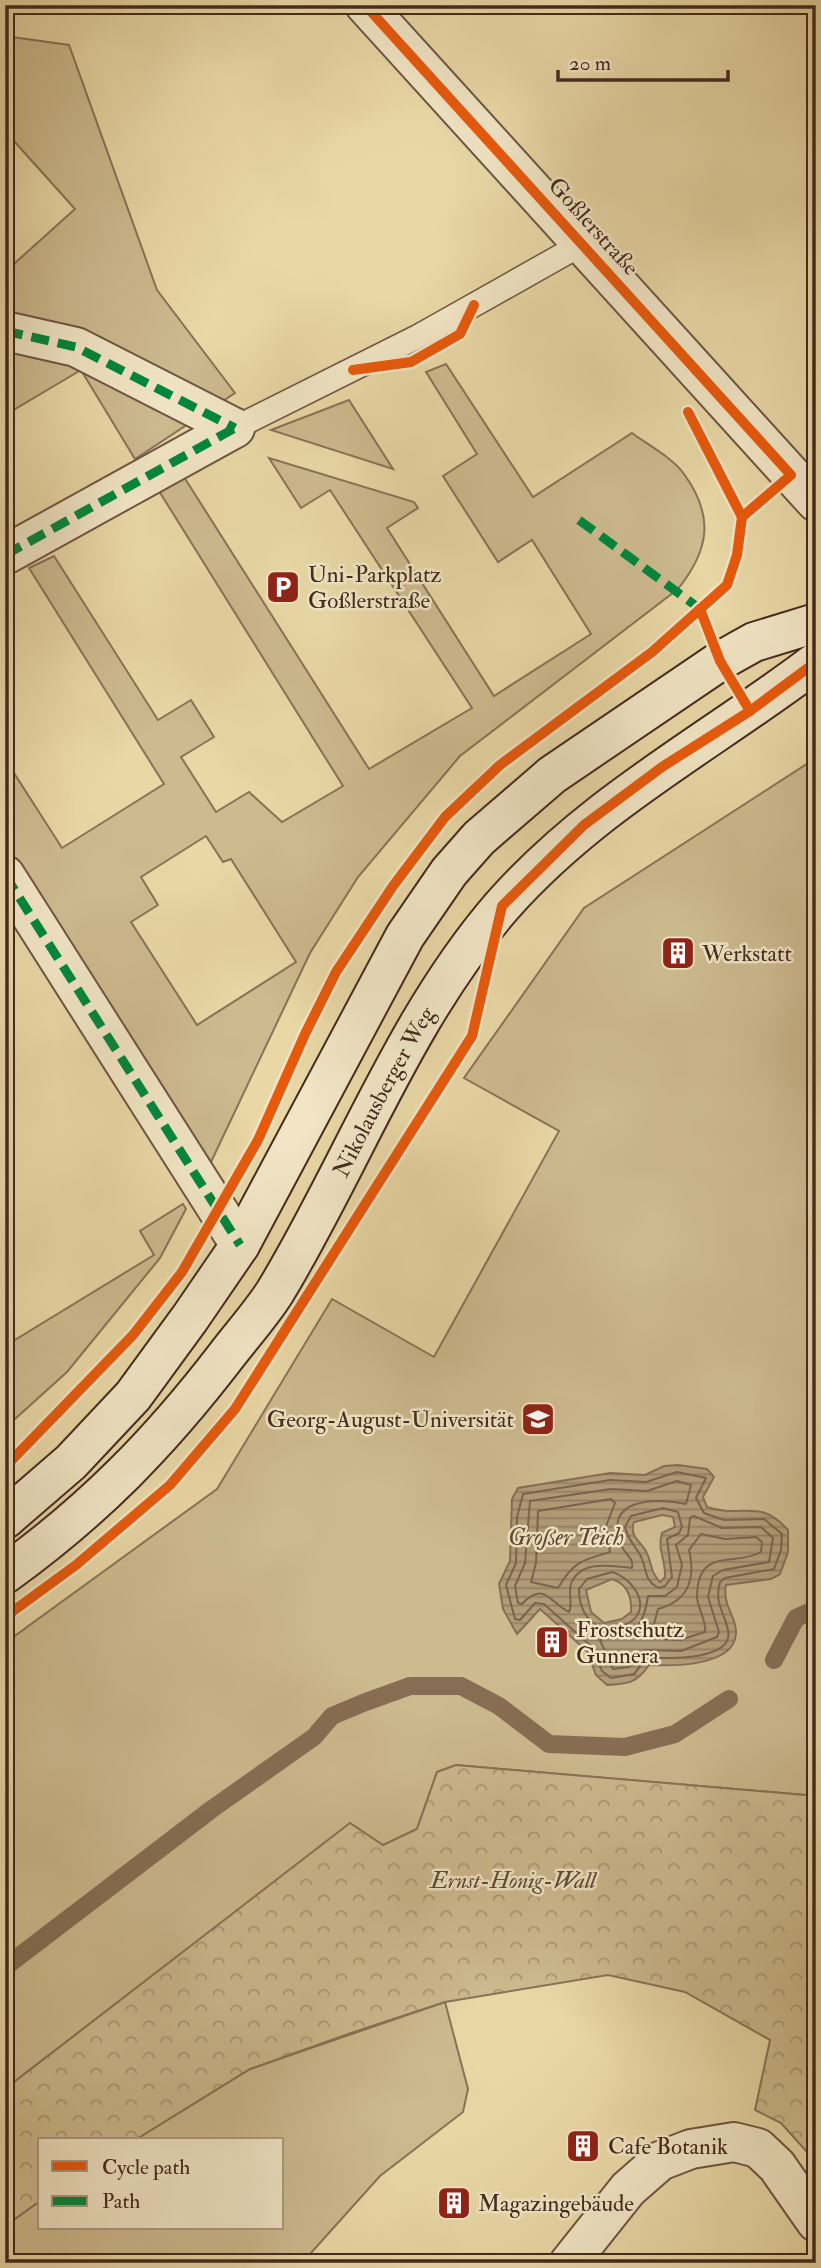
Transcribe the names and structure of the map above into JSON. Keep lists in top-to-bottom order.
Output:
{
  "streets": {
    "street": ["Goßlerstraße", "Nikolausberger Weg"]
  },
  "water": ["Großer Teich"],
  "parks": ["Ernst-Honig-Wall"],
  "places": {
    "parking": ["Uni-Parkplatz Goßlerstraße"],
    "building": [
      "Werkstatt",
      "Frostschutz Gunnera",
      "Cafe Botanik",
      "Magazingebäude"
    ],
    "school or university": ["Georg-August-Universität"]
  },
  "legend": ["Cycle path", "Path"],
  "scale_bar": "20 m"
}
